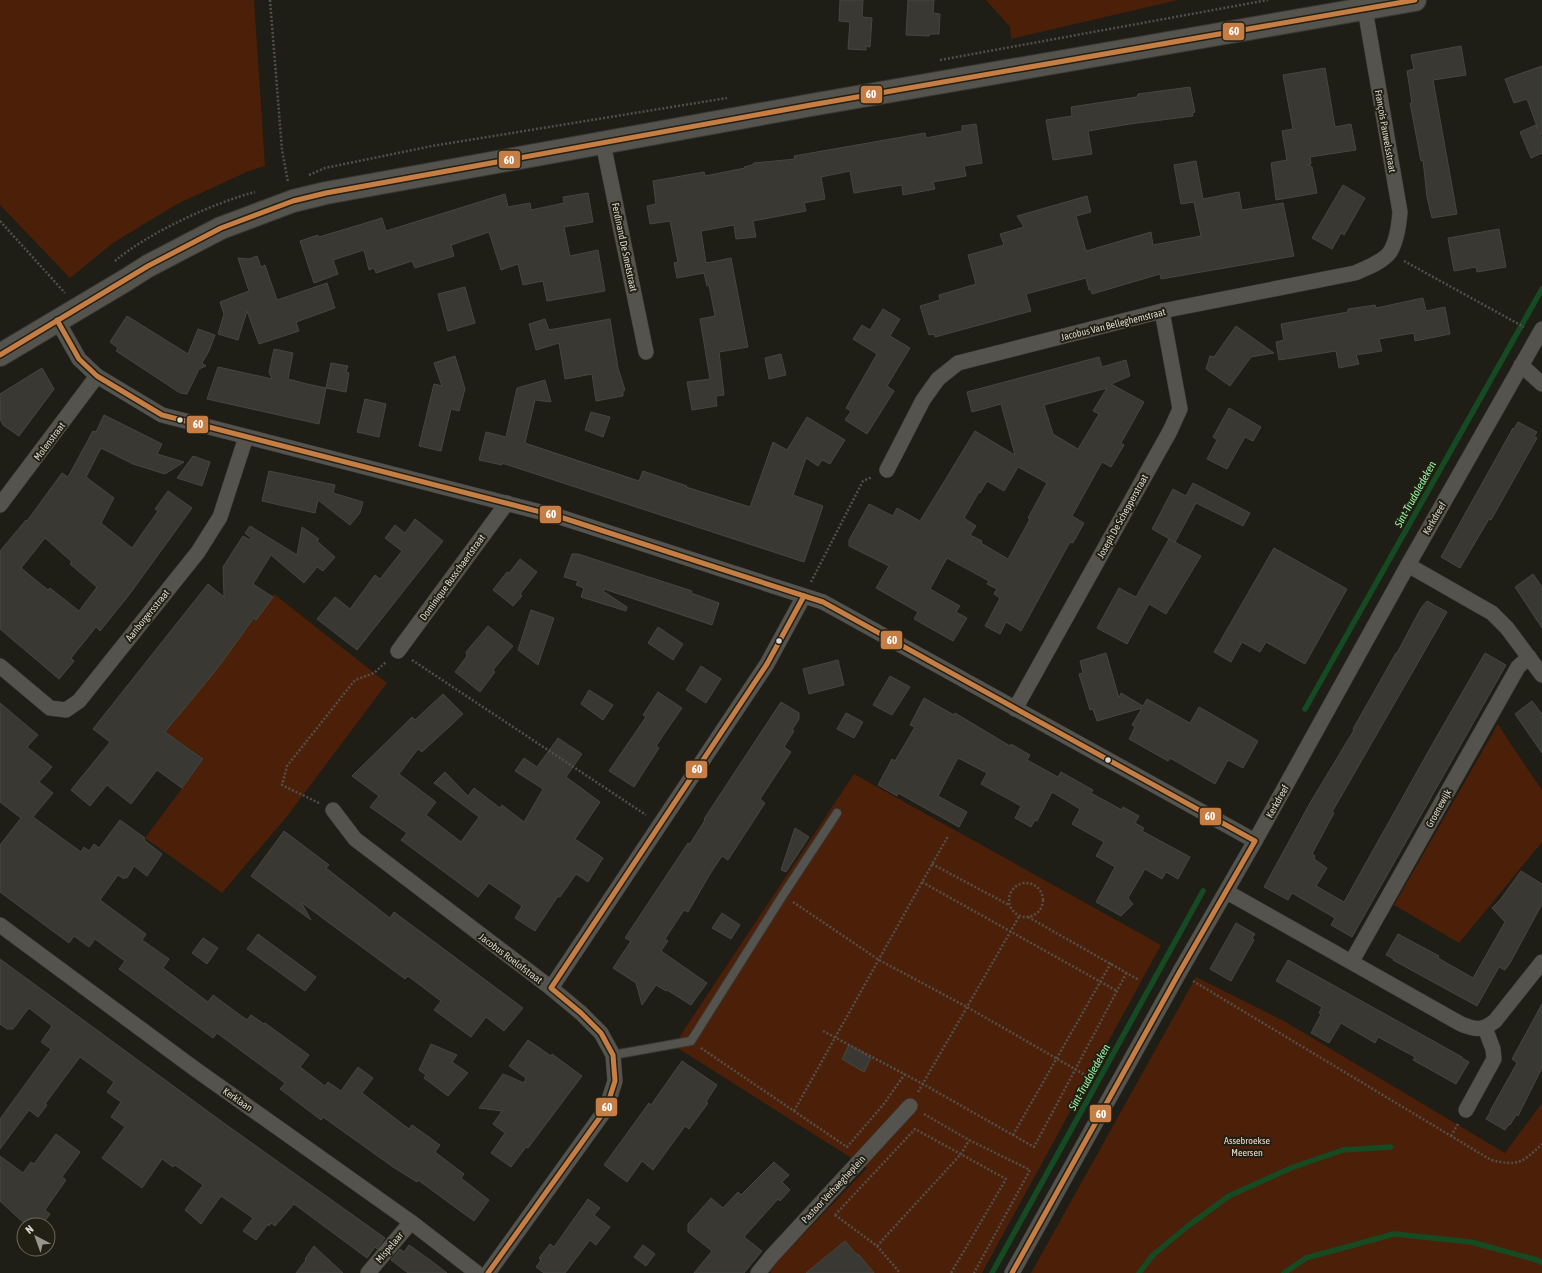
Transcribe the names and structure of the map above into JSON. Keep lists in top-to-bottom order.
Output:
{
  "streets": {
    "street": [
      "François Pauwelsstraat",
      "Ferdinand De Smetstraat",
      "Jacobus Van Belleghemstraat",
      "Molenstraat",
      "Joseph De Schepperstraat",
      "Kerkdreef",
      "Dominique Busschaertstraat",
      "Aanborgersstraat",
      "Groenewijk",
      "Jacobus Roelofstraat",
      "Kerklaan",
      "Pastoor Verhaegheplein",
      "Mispelaar"
    ]
  },
  "crossings": [
    ["François Pauwelsstraat", "Jacobus Van Belleghemstraat"],
    ["Jacobus Van Belleghemstraat", "Joseph De Schepperstraat"],
    ["Kerklaan", "Mispelaar"]
  ],
  "water": ["Sint-Trudoledeken"],
  "parks": ["Assebroekse Meersen"],
  "lines": ["transit line 60"],
  "north": "top left"
}
